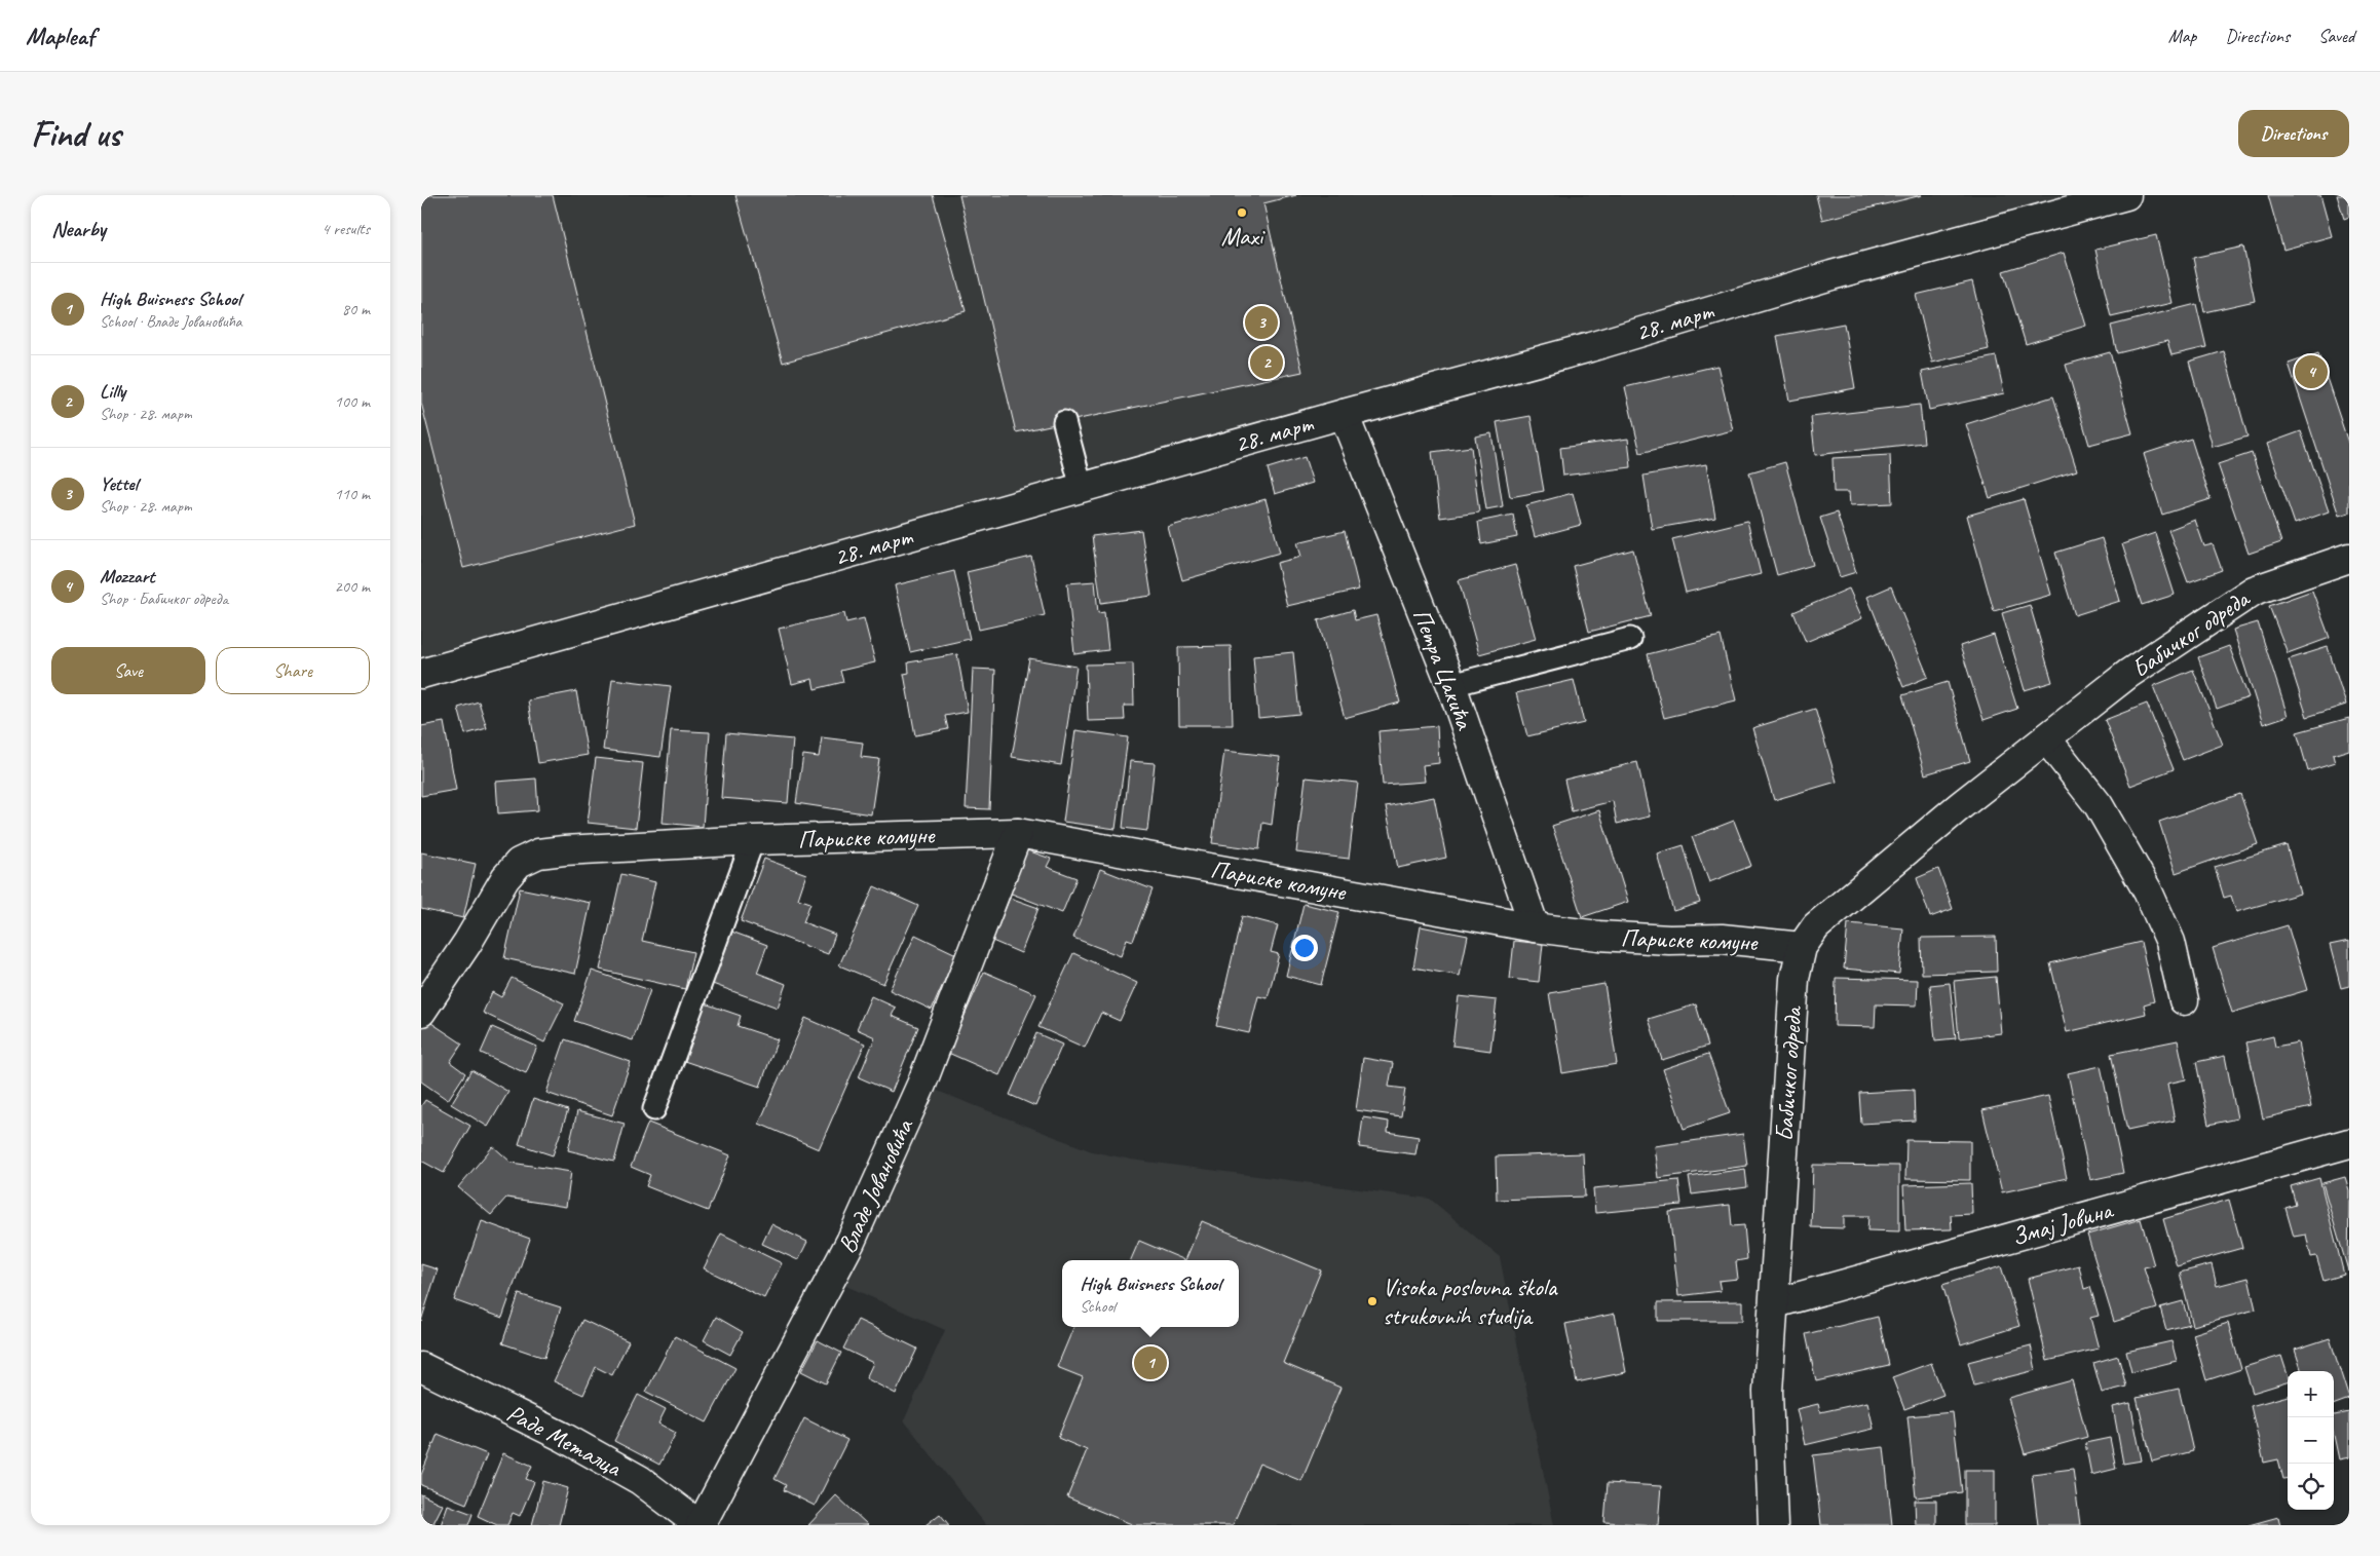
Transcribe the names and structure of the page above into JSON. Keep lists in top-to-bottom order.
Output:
{
  "streets": {
    "street": [
      "28. март",
      "Бабичког одреда",
      "Петра Цакића",
      "Париске комуне",
      "Владе Јовановића",
      "Змај Јовина",
      "Раде Металца"
    ]
  },
  "crossings": [
    ["28. март", "Петра Цакића"],
    ["Бабичког одреда", "Париске комуне"],
    ["Бабичког одреда", "Змај Јовина"],
    ["Петра Цакића", "Париске комуне"],
    ["Париске комуне", "Владе Јовановића"],
    ["Владе Јовановића", "Раде Металца"]
  ],
  "places": ["Maxi", "Visoka poslovna škola strukovnih studija"],
  "page": {
    "header": "Mapleaf",
    "nav": ["Map", "Directions", "Saved"],
    "buttons": [
      "Directions",
      ["Save", "Share"]
    ],
    "title": "Find us",
    "heading": ["Nearby", "4 results"],
    "list": [
      {
        "mark": "1",
        "name": "High Buisness School",
        "note": "School · Владе Јовановића",
        "value": "80 m"
      },
      {
        "mark": "2",
        "name": "Lilly",
        "note": "Shop · 28. март",
        "value": "100 m"
      },
      {
        "mark": "3",
        "name": "Yettel",
        "note": "Shop · 28. март",
        "value": "110 m"
      },
      {
        "mark": "4",
        "name": "Mozzart",
        "note": "Shop · Бабичког одреда",
        "value": "200 m"
      }
    ],
    "pins": [
      "3",
      "2",
      "4",
      "1"
    ],
    "popup": ["High Buisness School", "School"],
    "map_buttons": ["+", "−"]
  }
}
